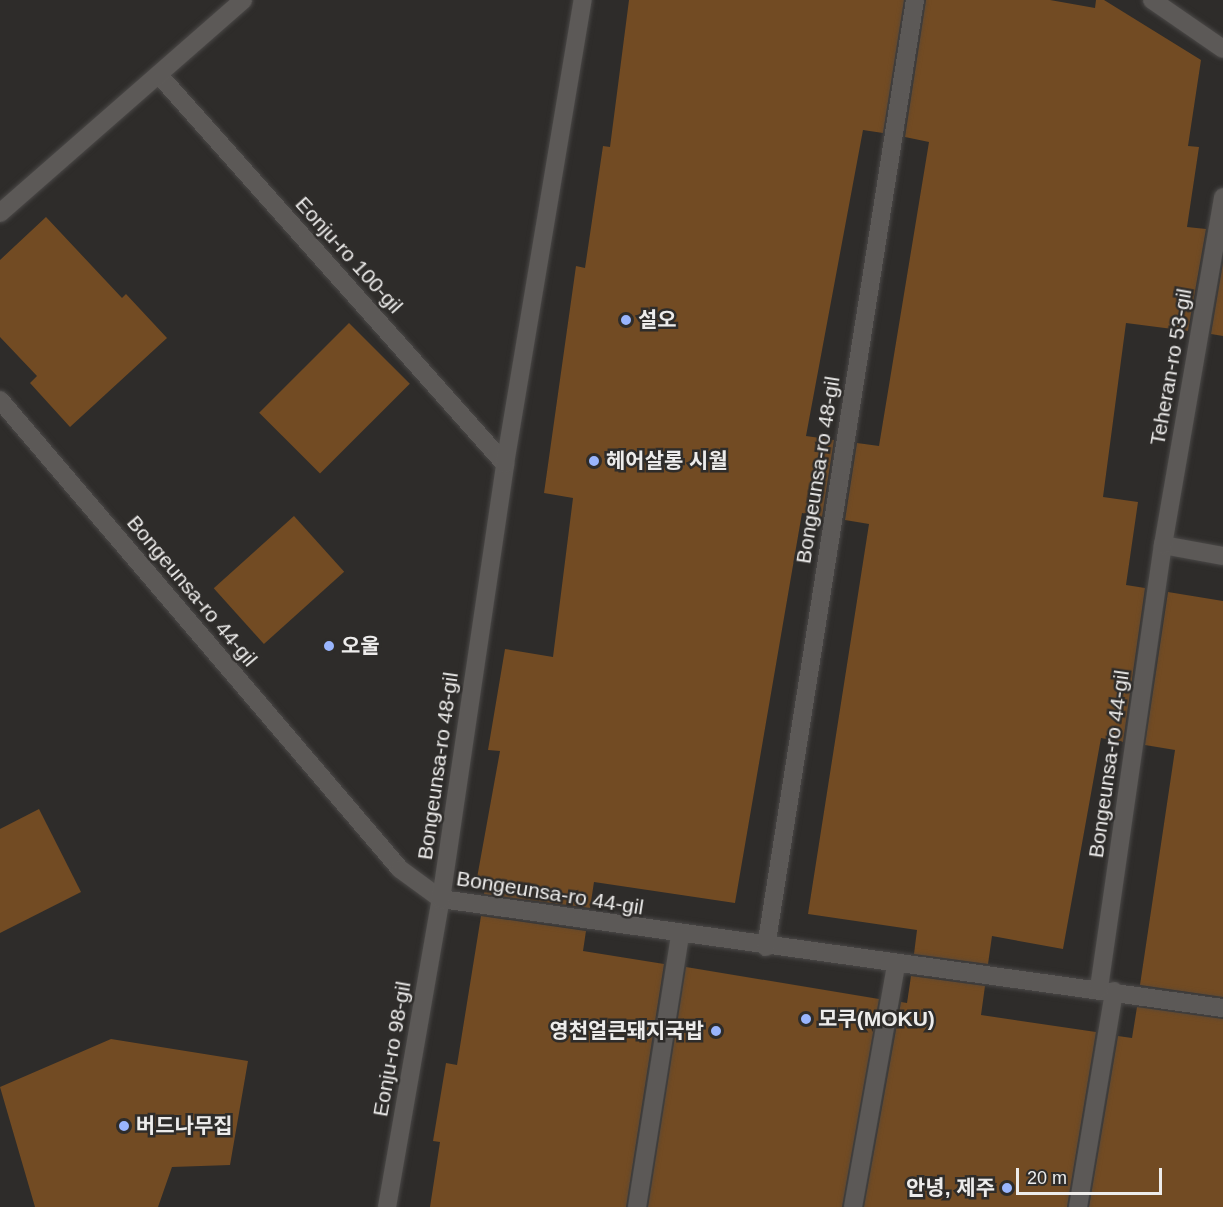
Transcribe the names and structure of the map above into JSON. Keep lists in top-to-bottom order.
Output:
{
  "streets": {
    "street": [
      "Eonju-ro 100-gil",
      "Teheran-ro 53-gil",
      "Bongeunsa-ro 48-gil",
      "Bongeunsa-ro 44-gil",
      "Eonju-ro 98-gil"
    ]
  },
  "crossings": [
    ["Eonju-ro 100-gil", "Bongeunsa-ro 48-gil"],
    ["Teheran-ro 53-gil", "Bongeunsa-ro 44-gil"],
    ["Bongeunsa-ro 48-gil", "Bongeunsa-ro 44-gil"],
    ["Bongeunsa-ro 48-gil", "Eonju-ro 98-gil"],
    ["Bongeunsa-ro 44-gil", "Eonju-ro 98-gil"]
  ],
  "places": [
    "설오",
    "헤어살롱 시월",
    "오울",
    "모쿠(MOKU)",
    "영천얼큰돼지국밥",
    "버드나무집",
    "안녕, 제주"
  ],
  "scale_bar": "20 m"
}
